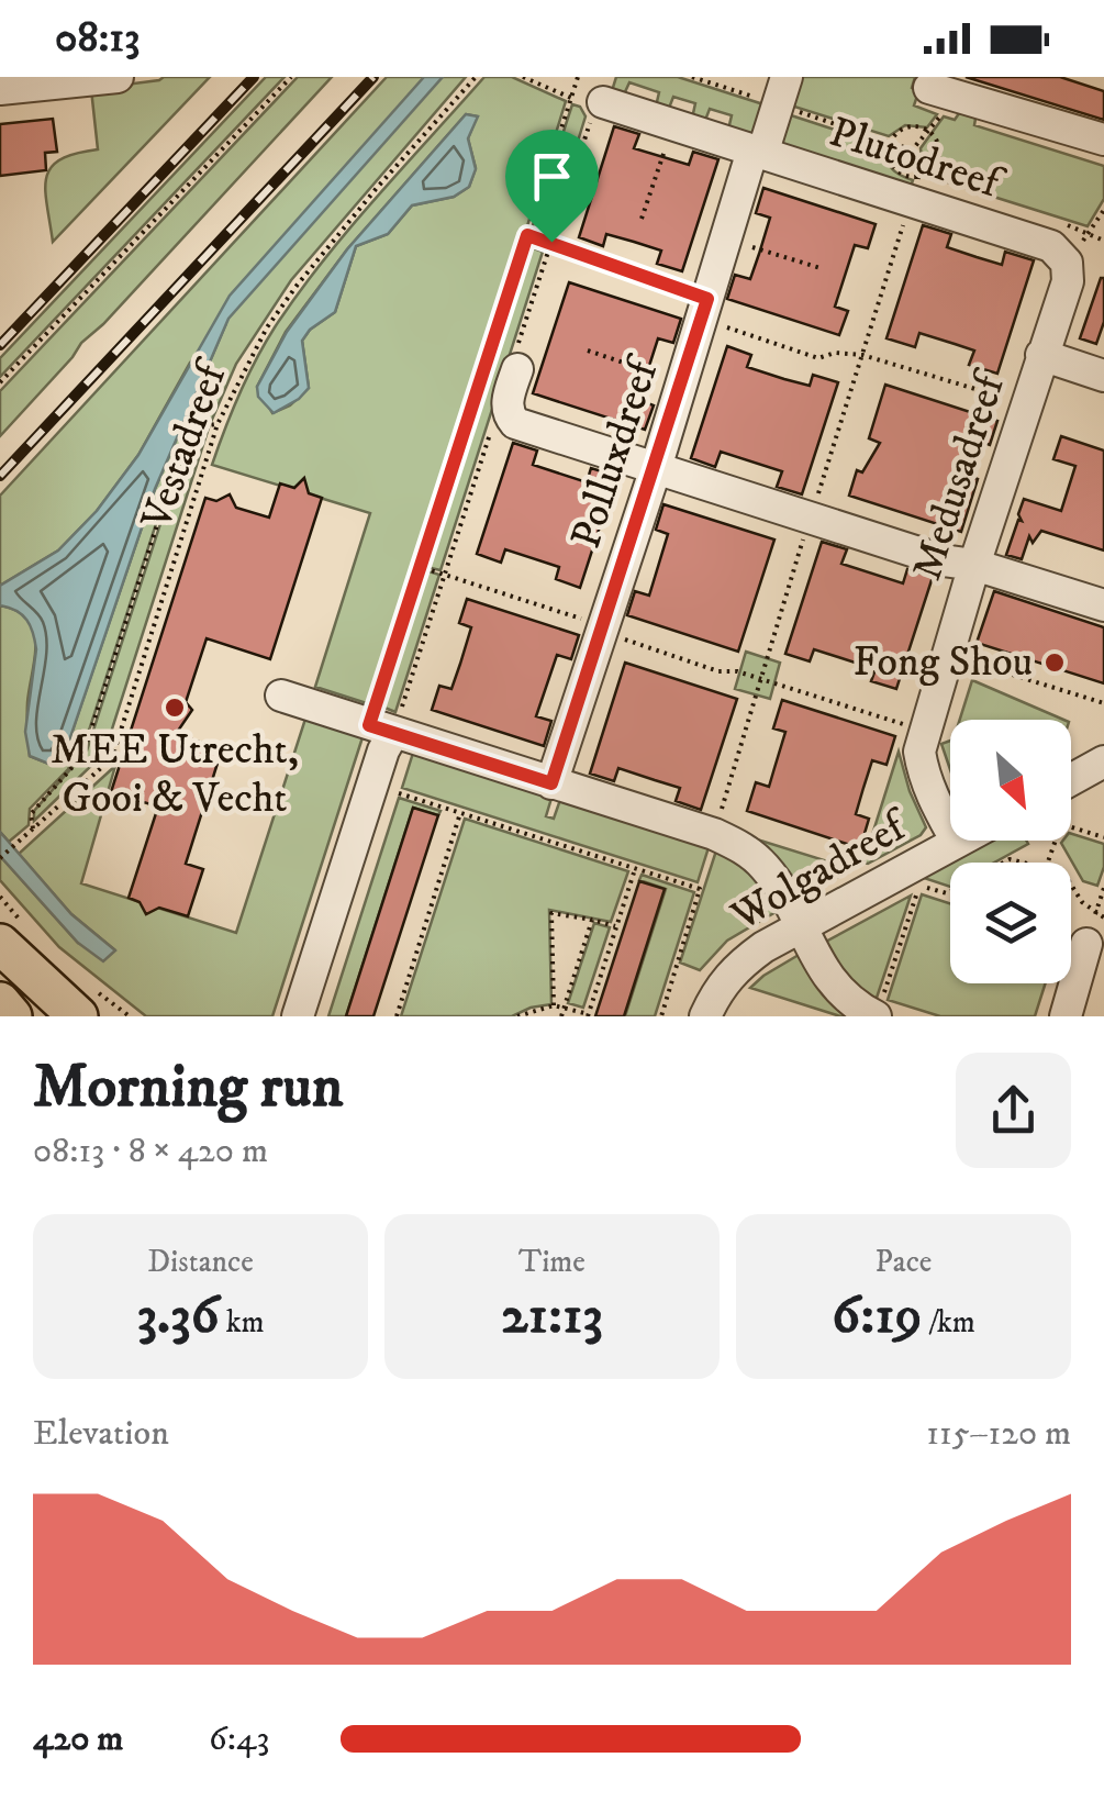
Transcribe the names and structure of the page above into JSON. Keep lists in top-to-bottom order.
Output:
{
  "streets": {
    "street": [
      "Plutodreef",
      "Polluxdreef",
      "Medusadreef",
      "Wolgadreef"
    ],
    "path": ["Vestadreef"]
  },
  "crossings": [
    ["Plutodreef", "Polluxdreef"],
    ["Plutodreef", "Medusadreef"],
    ["Medusadreef", "Wolgadreef"]
  ],
  "places": ["Fong Shou", "MEE Utrecht, Gooi & Vecht"],
  "north": "bottom right",
  "page": {
    "status": "08:13",
    "heading": ["Morning run", "08:13 · 8 × 420 m"],
    "stats": [
      ["Distance", "3.36 km"],
      ["Time", "21:13"],
      ["Pace", "6:19 /km"]
    ],
    "chart": ["Elevation", "115–120 m"],
    "list": [
      {
        "name": "420 m",
        "note": "6:43"
      }
    ]
  }
}
